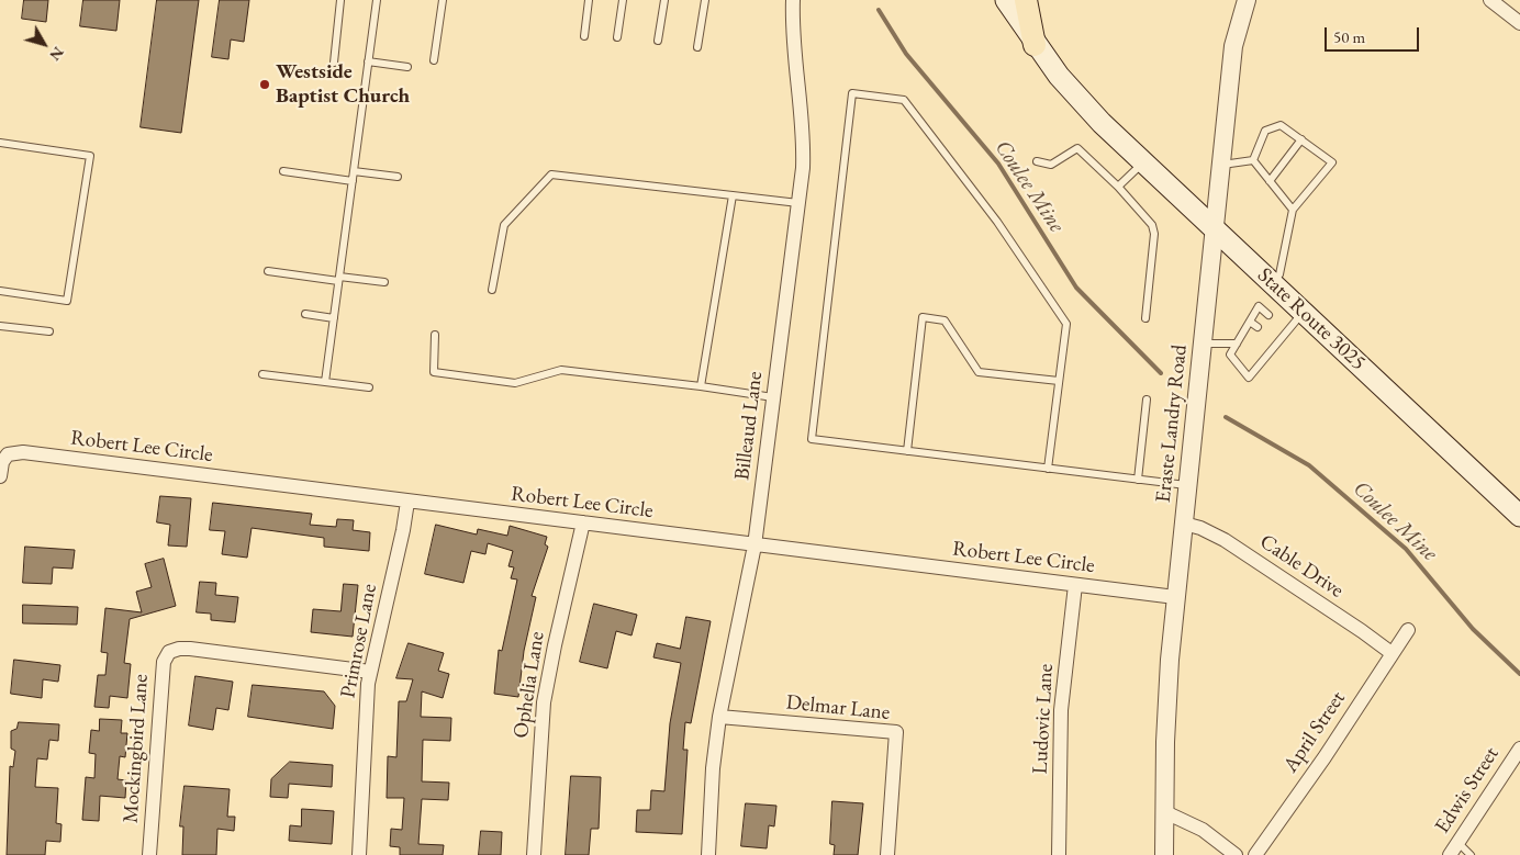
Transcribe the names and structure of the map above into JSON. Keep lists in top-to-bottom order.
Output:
{
  "streets": {
    "main road": ["State Route 3025"],
    "street": [
      "Eraste Landry Road",
      "Billeaud Lane",
      "Robert Lee Circle",
      "Cable Drive",
      "Primrose Lane",
      "Ophelia Lane",
      "Delmar Lane",
      "Ludovic Lane",
      "April Street",
      "Mockingbird Lane",
      "Edwis Street"
    ]
  },
  "crossings": [
    ["State Route 3025", "Eraste Landry Road"],
    ["Eraste Landry Road", "Robert Lee Circle"],
    ["Eraste Landry Road", "Cable Drive"],
    ["Billeaud Lane", "Robert Lee Circle"],
    ["Billeaud Lane", "Delmar Lane"],
    ["Robert Lee Circle", "Primrose Lane"],
    ["Robert Lee Circle", "Ophelia Lane"],
    ["Robert Lee Circle", "Ludovic Lane"],
    ["Cable Drive", "April Street"],
    ["Primrose Lane", "Mockingbird Lane"]
  ],
  "water": ["Coulee Mine"],
  "places": ["Westside Baptist Church"],
  "scale_bar": "50 m",
  "north": "bottom right"
}
